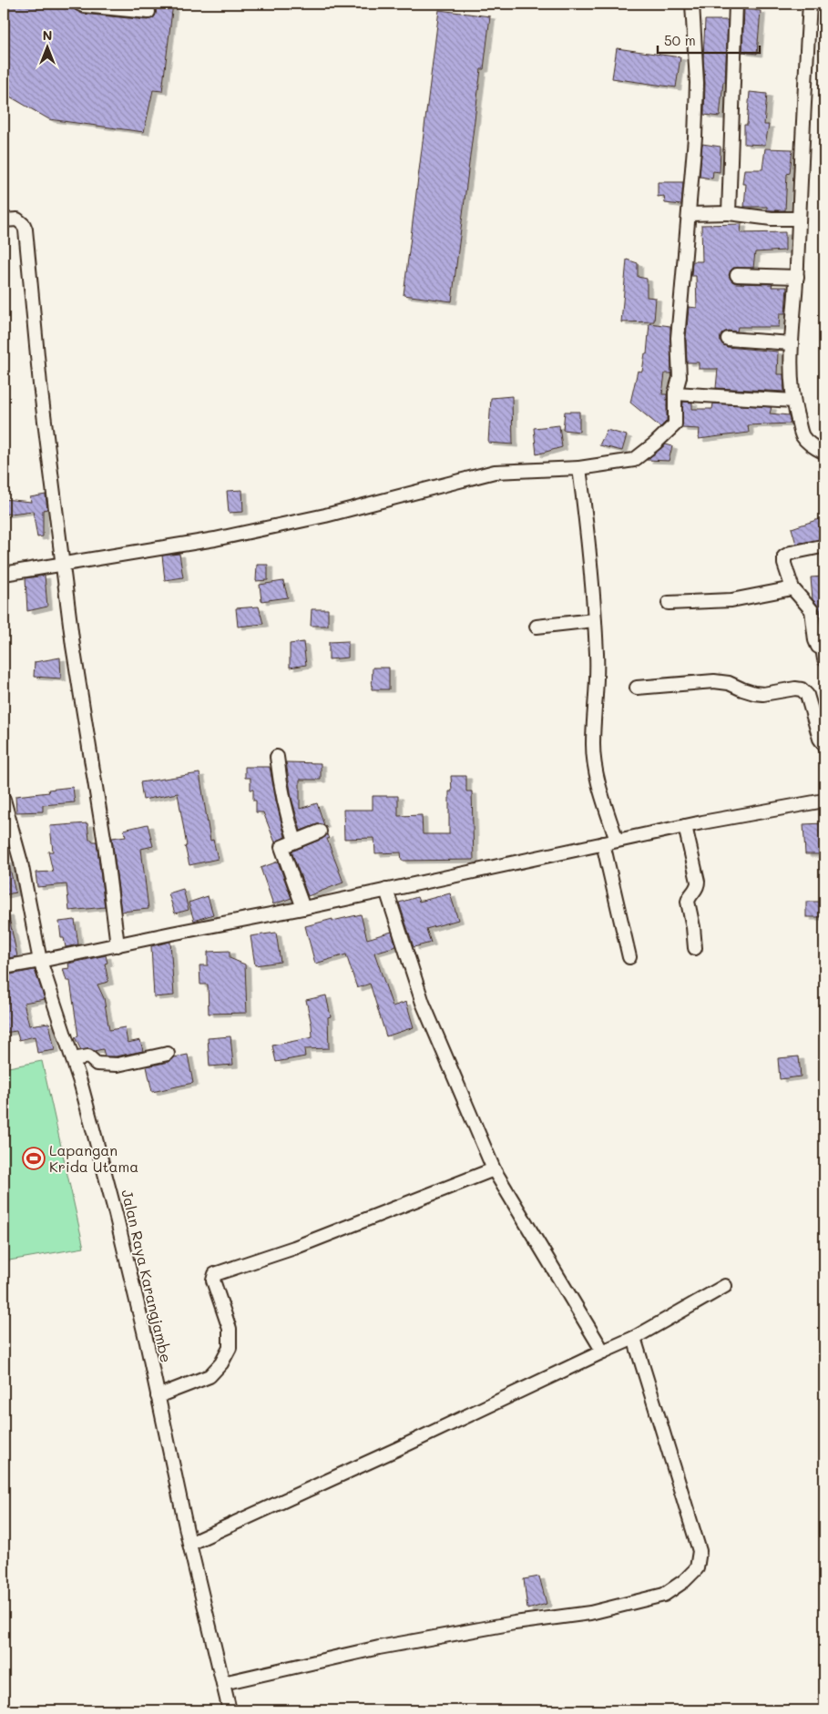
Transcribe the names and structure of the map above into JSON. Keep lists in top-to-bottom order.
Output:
{
  "streets": {
    "street": ["Jalan Raya Karangjambe"]
  },
  "places": {
    "sports": ["Lapangan Krida Utama"]
  },
  "scale_bar": "50 m",
  "north": "top"
}
